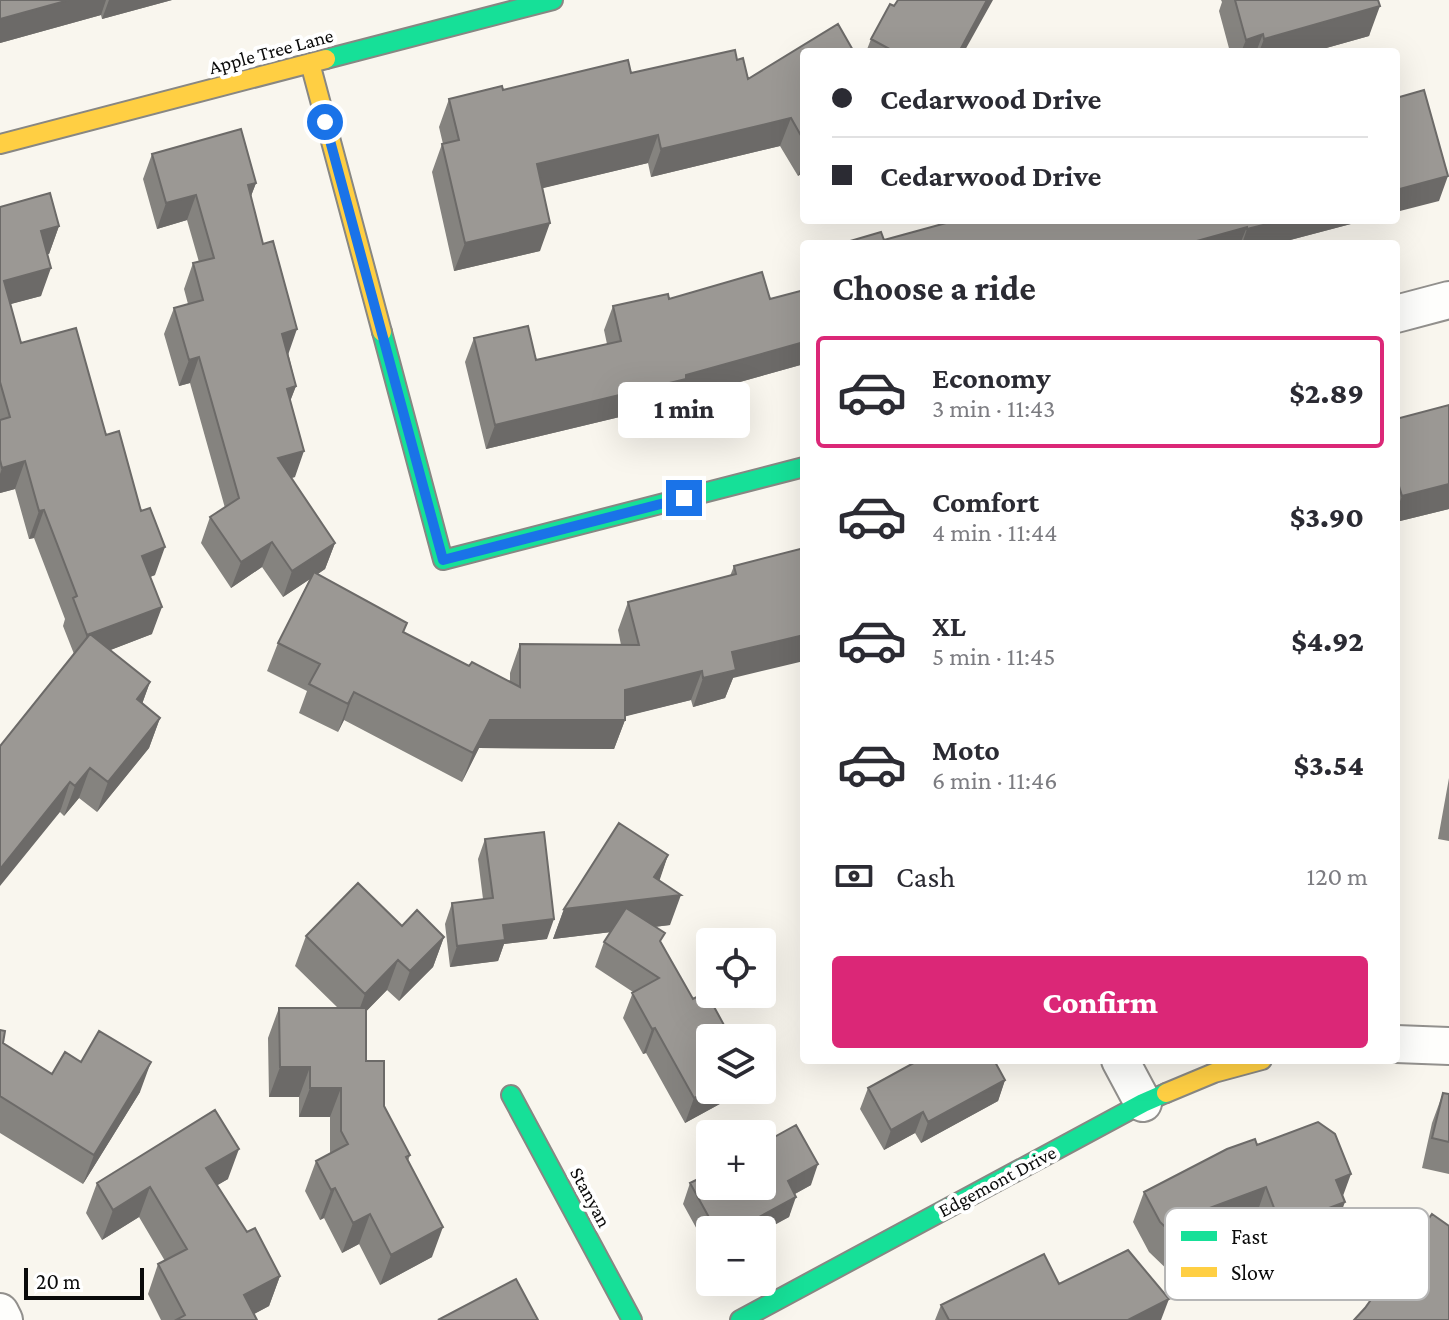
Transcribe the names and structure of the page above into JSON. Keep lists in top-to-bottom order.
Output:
{
  "streets": {
    "street": ["Apple Tree Lane", "Edgemont Drive", "Stanyan"]
  },
  "legend": ["Fast", "Slow"],
  "scale_bar": "20 m",
  "page": {
    "banner": ["Cedarwood Drive", "Cedarwood Drive"],
    "heading": "Choose a ride",
    "list": [
      {
        "name": "Economy",
        "note": "3 min · 11:43",
        "value": "$2.89"
      },
      {
        "name": "Comfort",
        "note": "4 min · 11:44",
        "value": "$3.90"
      },
      {
        "name": "XL",
        "note": "5 min · 11:45",
        "value": "$4.92"
      },
      {
        "name": "Moto",
        "note": "6 min · 11:46",
        "value": "$3.54"
      }
    ],
    "bubble": "1 min",
    "pay": ["Cash", "120 m"],
    "map_buttons": ["+", "−"],
    "buttons": "Confirm",
    "scale": "20 m"
  }
}
